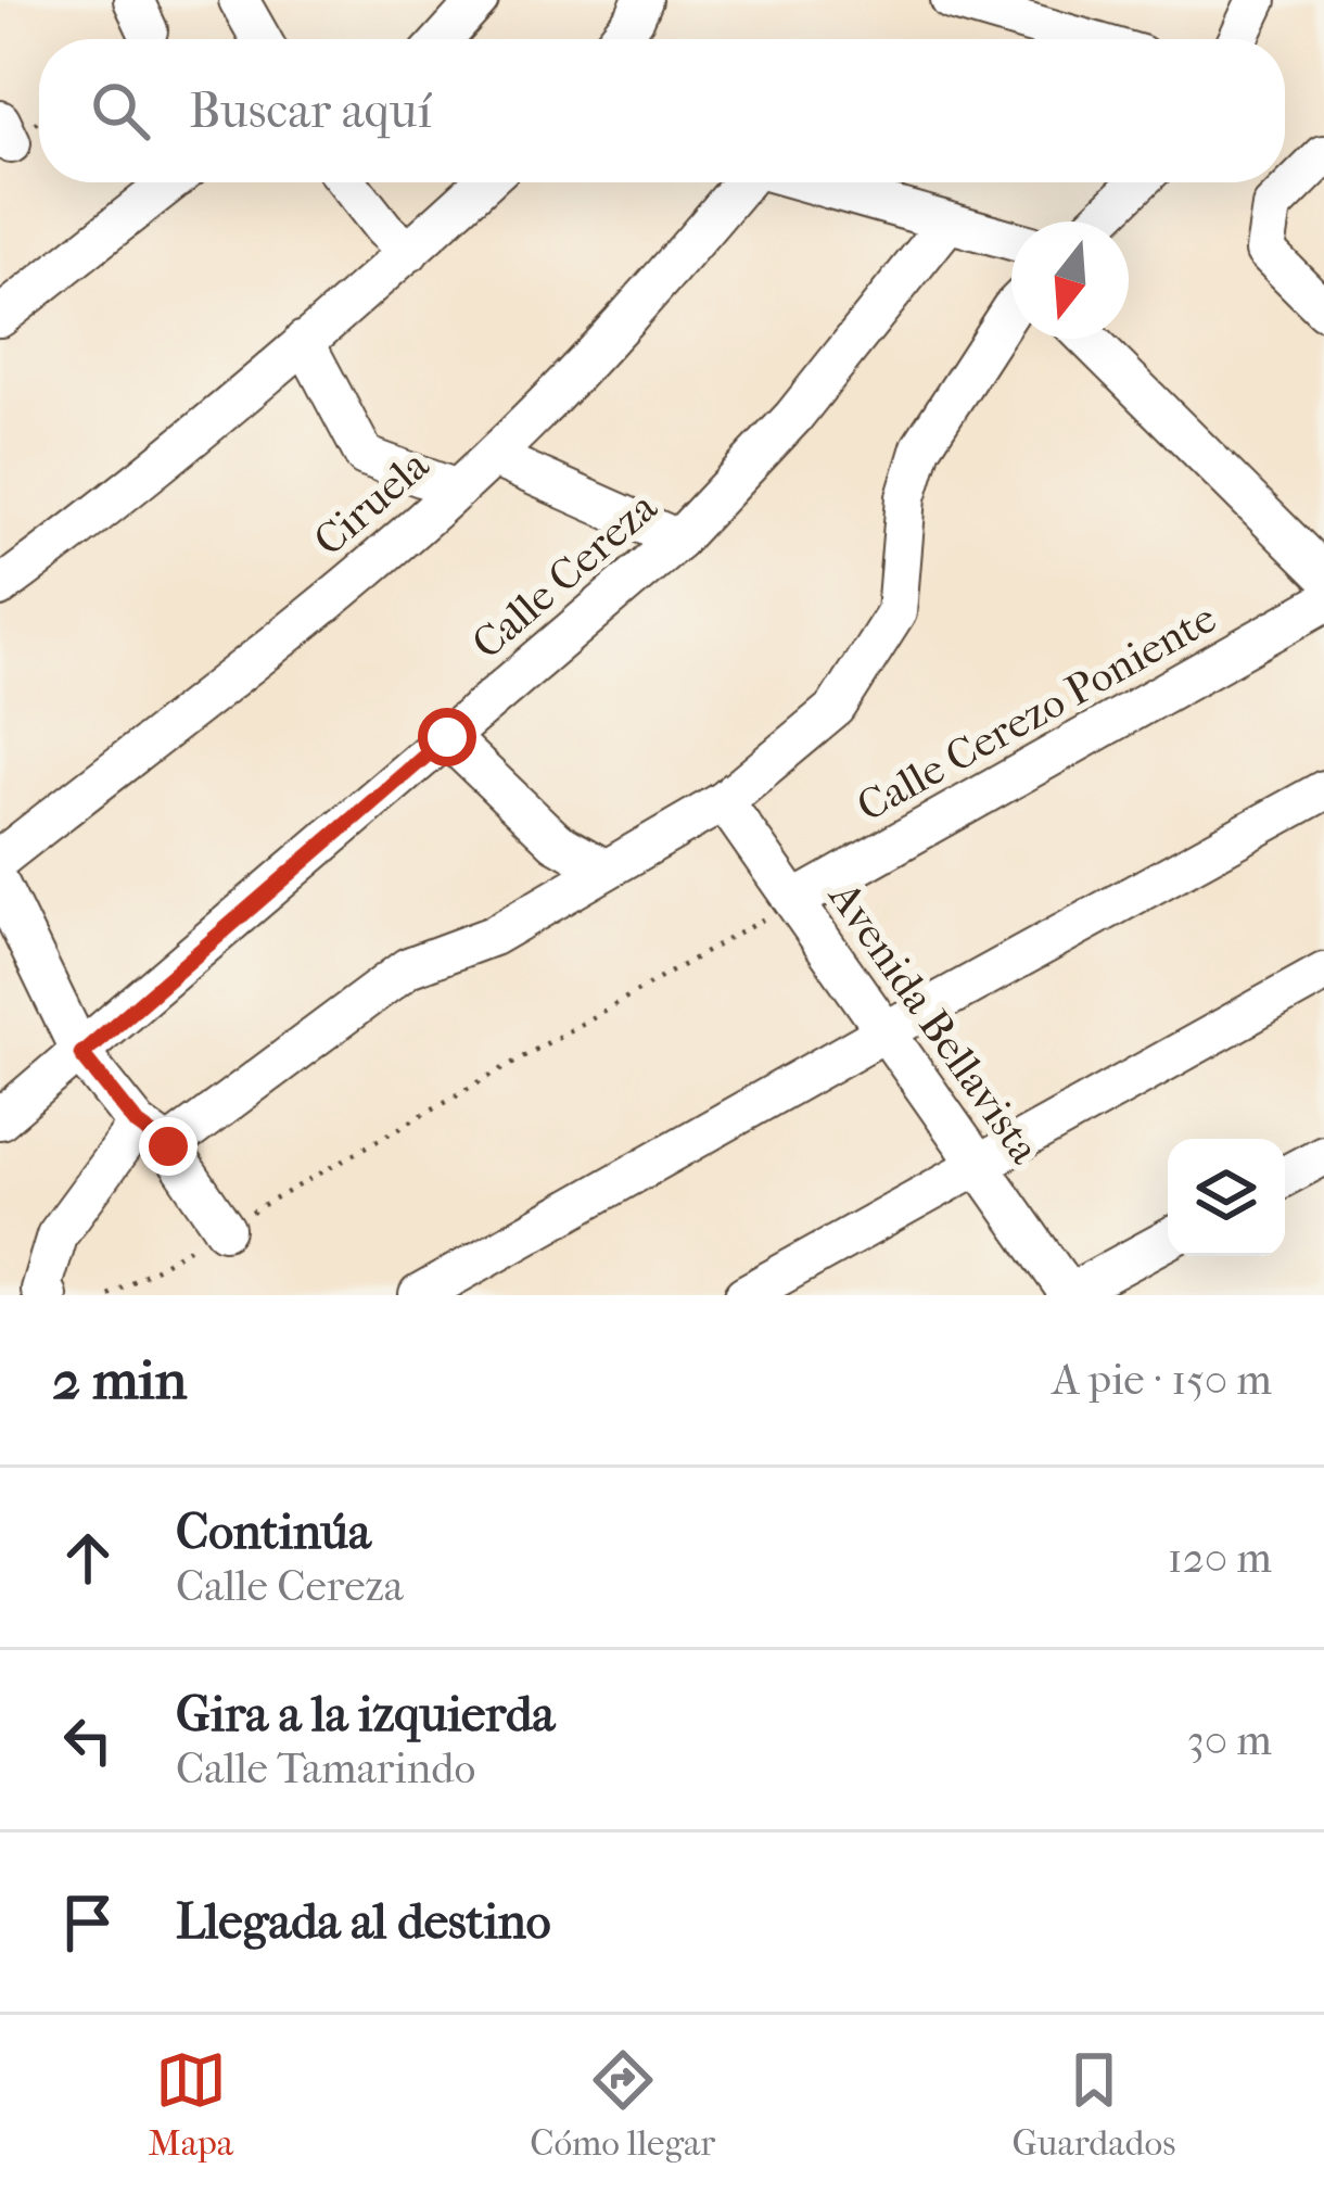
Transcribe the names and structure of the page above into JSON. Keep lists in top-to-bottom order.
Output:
{
  "streets": {
    "street": [
      "Ciruela",
      "Calle Cereza",
      "Calle Cerezo Poniente",
      "Avenida Bellavista"
    ]
  },
  "crossings": [
    ["Calle Cerezo Poniente", "Avenida Bellavista"]
  ],
  "north": "bottom",
  "page": {
    "search": "Buscar aquí",
    "heading": ["2 min", "A pie · 150 m"],
    "list": [
      ["Continúa", "Calle Cereza", "120 m"],
      ["Gira a la izquierda", "Calle Tamarindo", "30 m"],
      "Llegada al destino"
    ],
    "nav": ["Mapa", "Cómo llegar", "Guardados"]
  }
}
